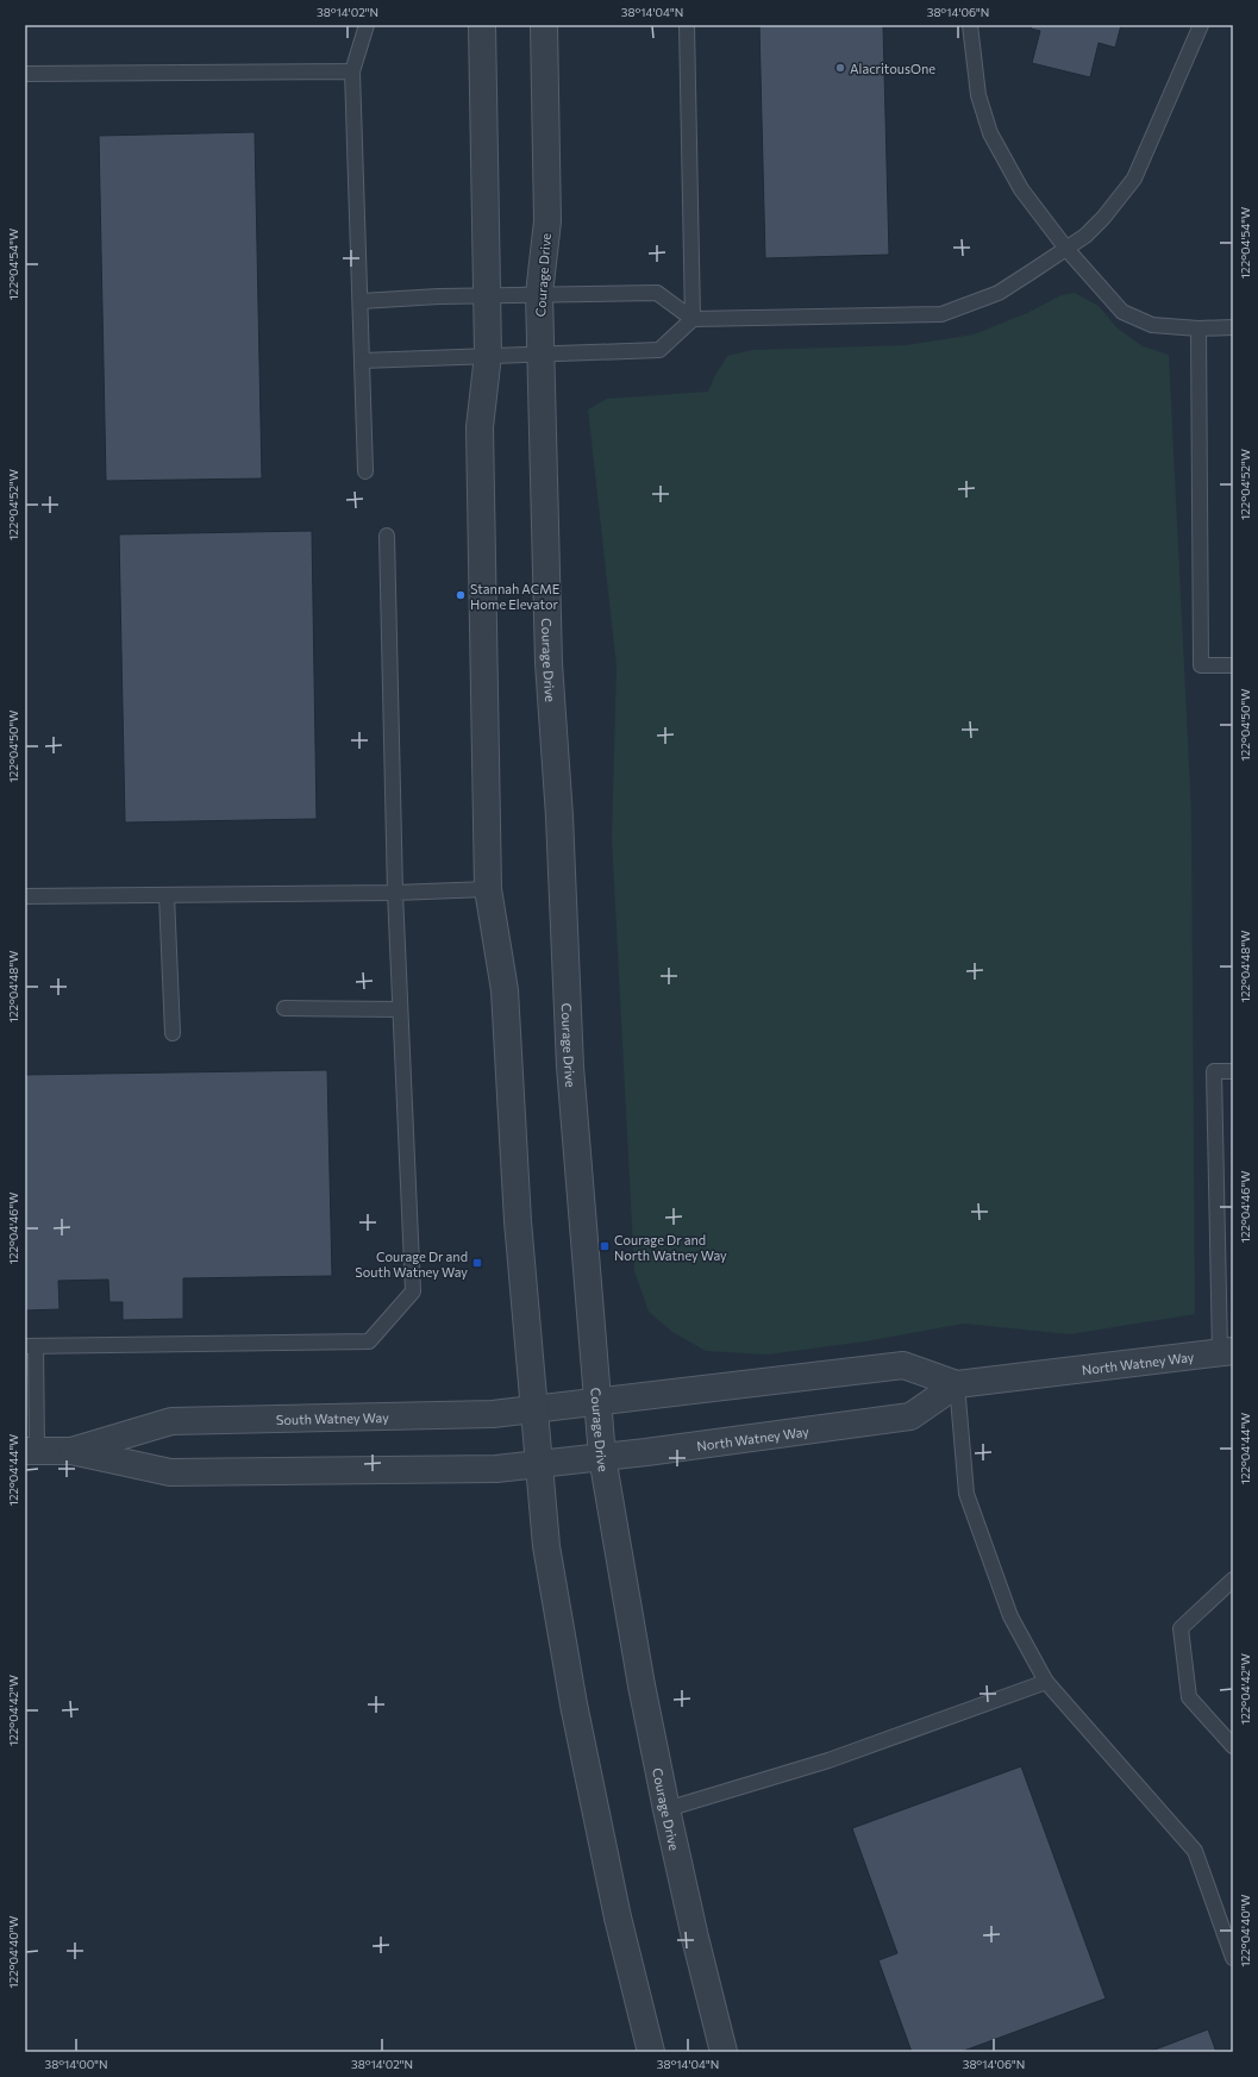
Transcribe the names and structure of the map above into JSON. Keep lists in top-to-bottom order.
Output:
{
  "streets": {
    "street": ["Courage Drive", "North Watney Way", "South Watney Way"]
  },
  "crossings": [
    ["Courage Drive", "North Watney Way"],
    ["Courage Drive", "South Watney Way"],
    ["North Watney Way", "South Watney Way"]
  ],
  "places": {
    "other": ["AlacritousOne", "Stannah ACME Home Elevator"],
    "transit": ["Courage Dr and North Watney Way", "Courage Dr and South Watney Way"]
  },
  "coordinates": [
    "38°14'02\"N",
    "38°14'04\"N",
    "38°14'06\"N",
    "122°04'54\"W",
    "122°04'52\"W",
    "122°04'50\"W",
    "122°04'48\"W",
    "122°04'46\"W",
    "122°04'44\"W",
    "122°04'42\"W",
    "122°04'40\"W",
    "38°14'00\"N"
  ]
}
